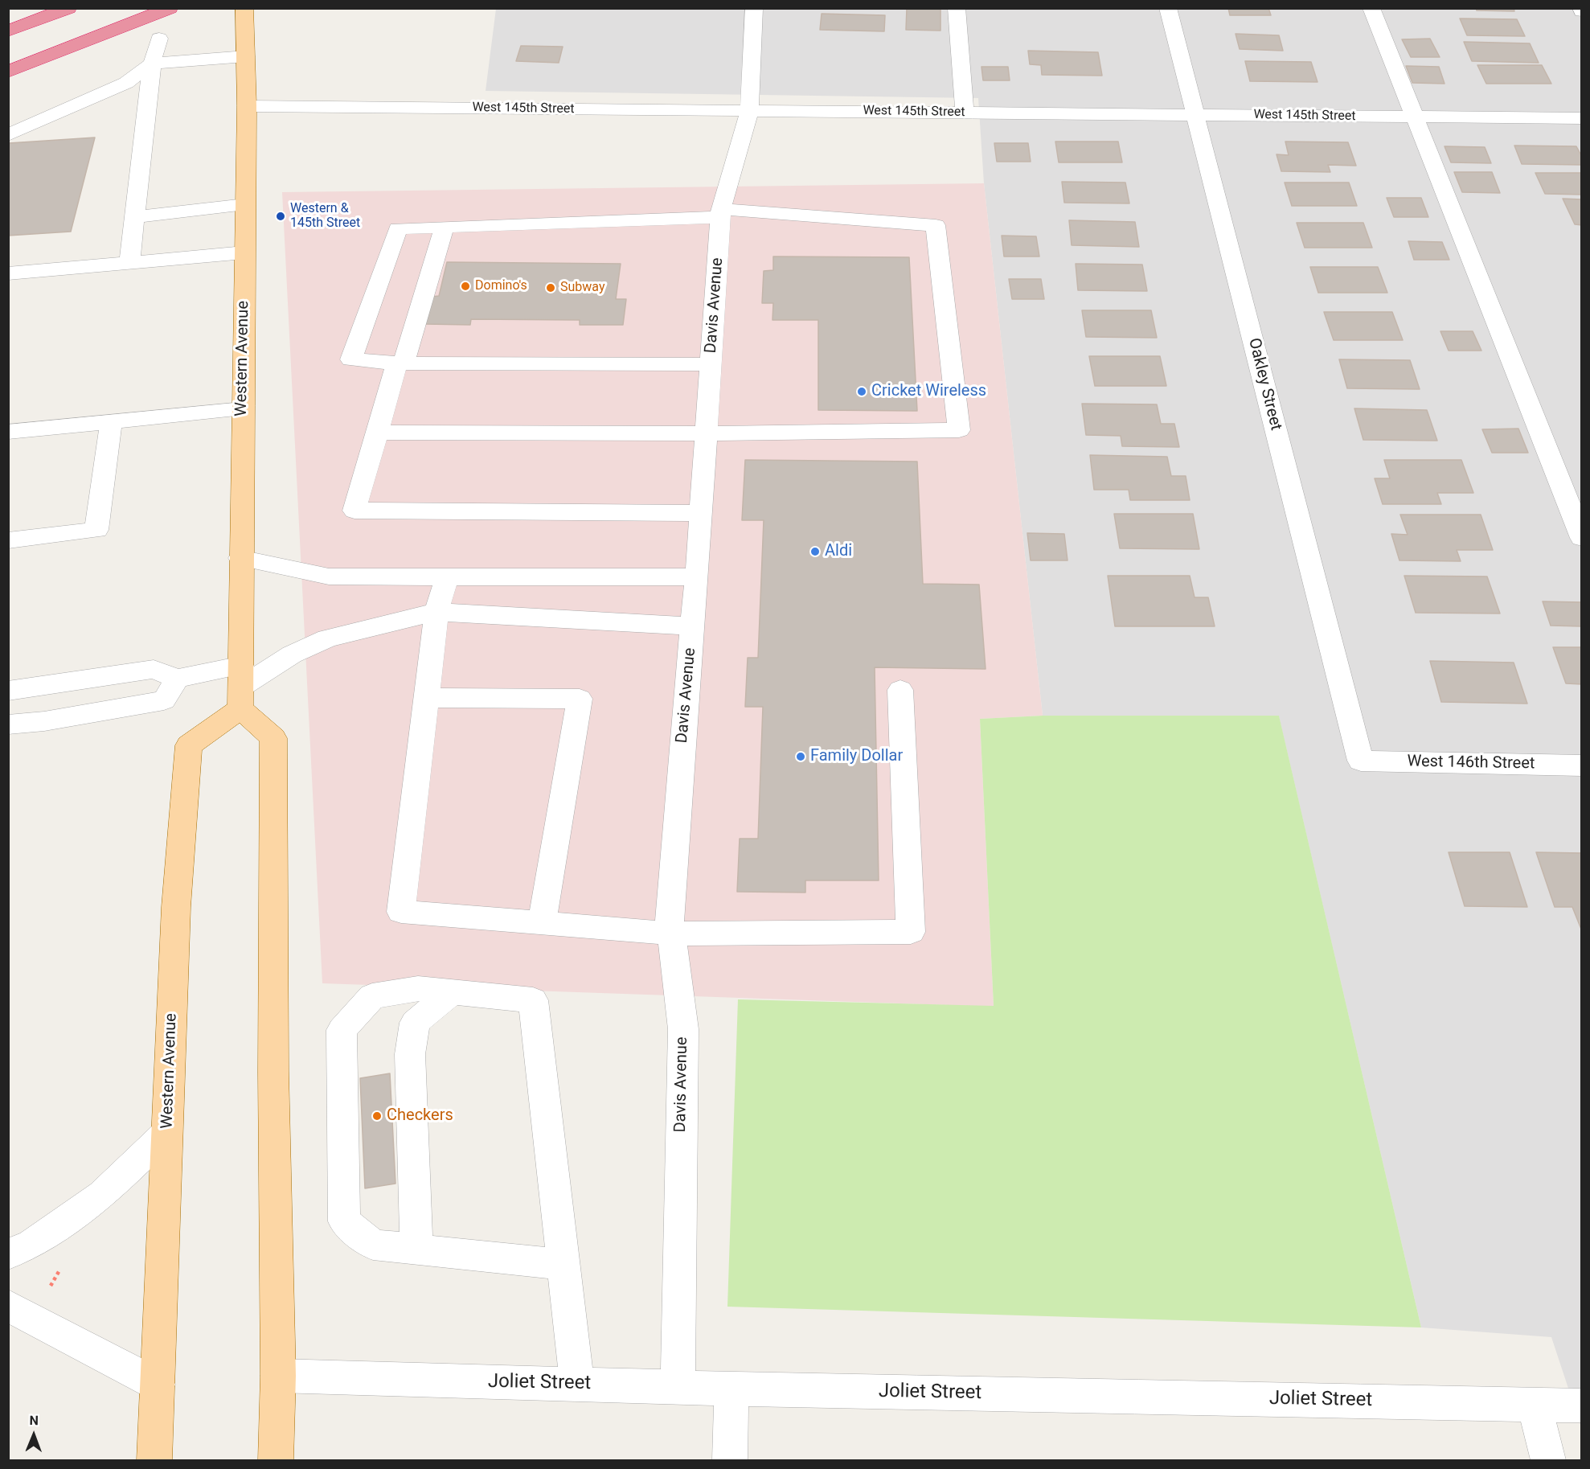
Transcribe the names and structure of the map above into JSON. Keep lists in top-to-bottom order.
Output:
{
  "streets": {
    "main road": ["Western Avenue"],
    "street": [
      "West 145th Street",
      "Davis Avenue",
      "Oakley Street",
      "West 146th Street",
      "Joliet Street"
    ]
  },
  "crossings": [
    ["West 145th Street", "Davis Avenue"],
    ["West 145th Street", "Western Avenue"],
    ["West 145th Street", "Oakley Street"],
    ["Davis Avenue", "Joliet Street"],
    ["Oakley Street", "West 146th Street"]
  ],
  "places": [
    "Western & 145th Street",
    "Domino's",
    "Subway",
    "Cricket Wireless",
    "Aldi",
    "Family Dollar",
    "Checkers"
  ],
  "north": "top"
}
